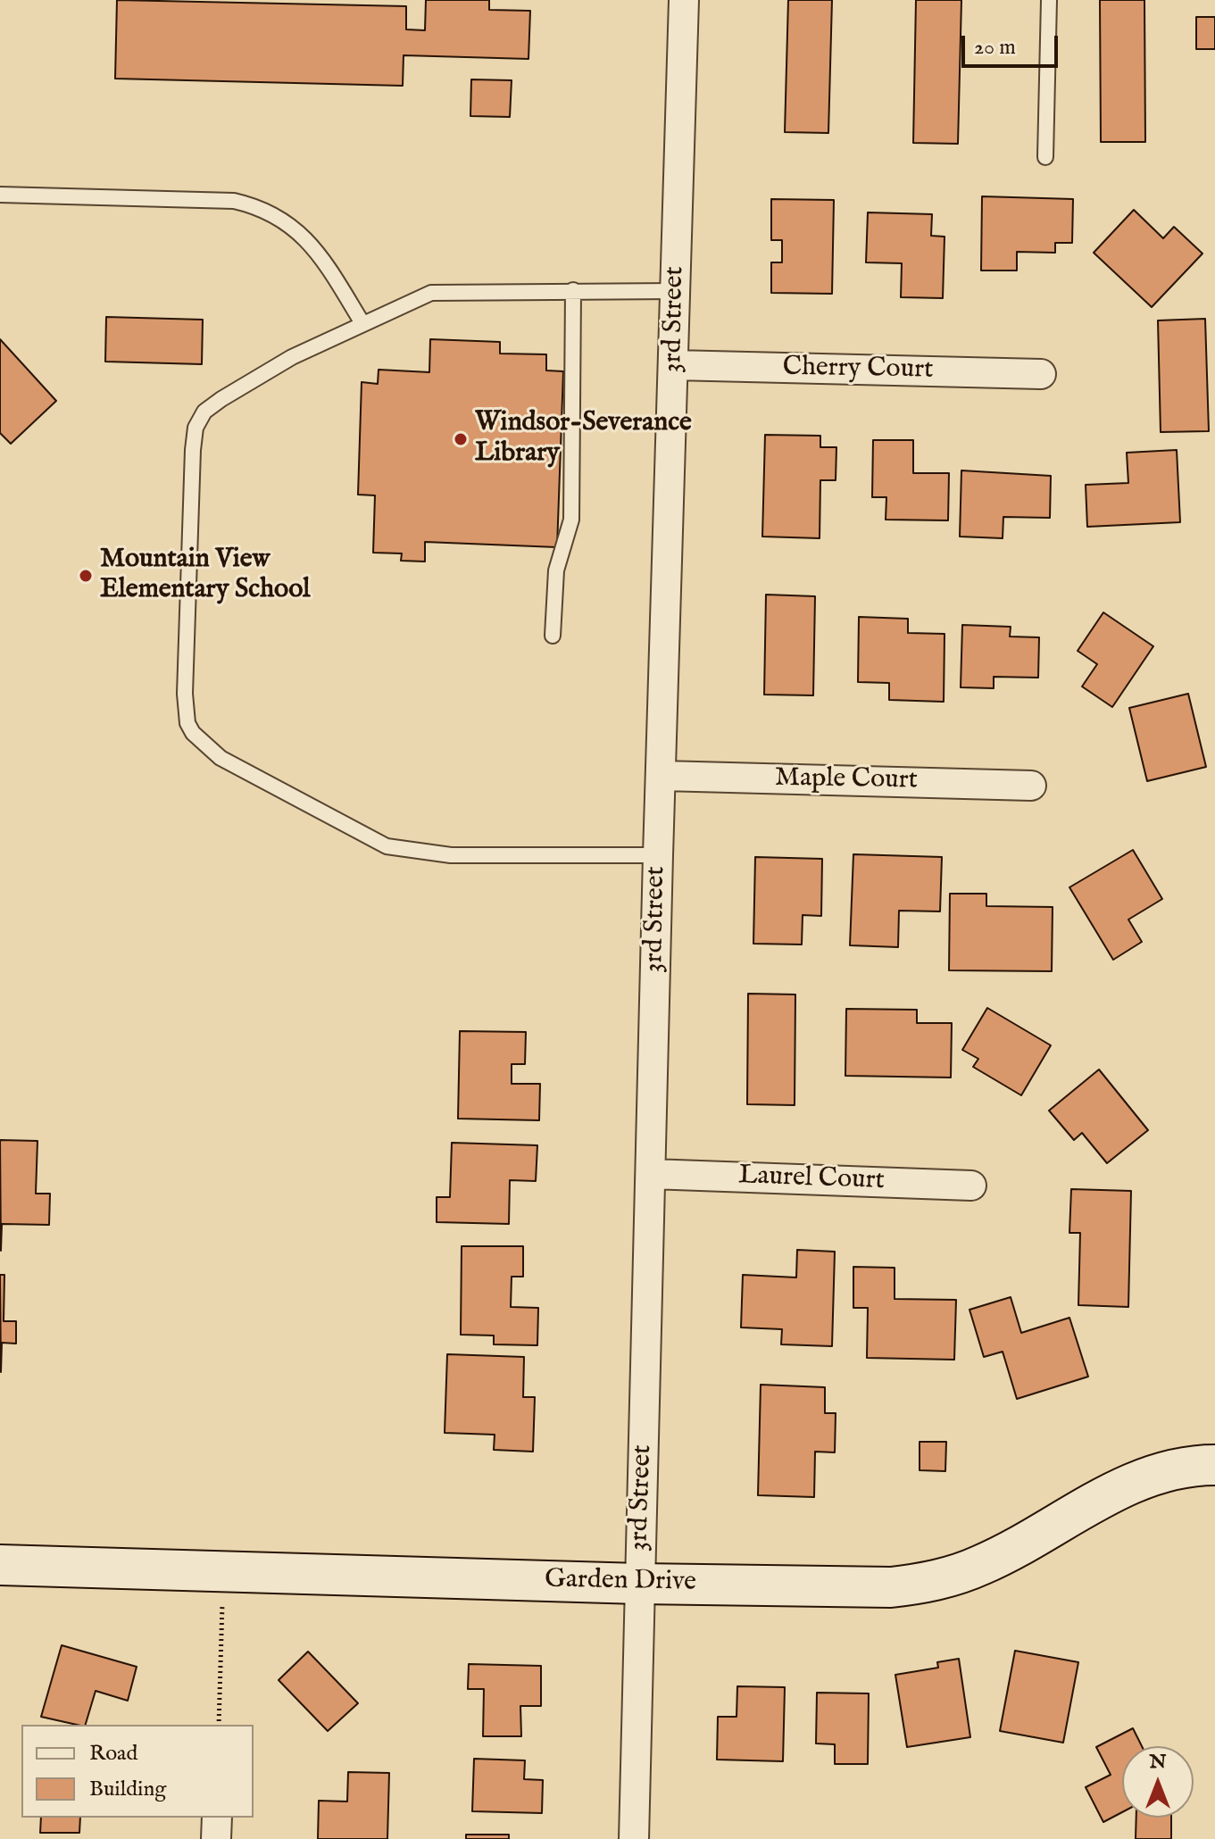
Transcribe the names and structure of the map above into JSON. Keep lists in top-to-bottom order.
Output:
{
  "streets": {
    "street": [
      "3rd Street",
      "Cherry Court",
      "Maple Court",
      "Laurel Court",
      "Garden Drive"
    ]
  },
  "crossings": [
    ["3rd Street", "Cherry Court"],
    ["3rd Street", "Maple Court"],
    ["3rd Street", "Laurel Court"],
    ["3rd Street", "Garden Drive"]
  ],
  "places": ["Windsor-Severance Library", "Mountain View Elementary School"],
  "legend": ["Road", "Building"],
  "scale_bar": "20 m",
  "north": "top"
}
